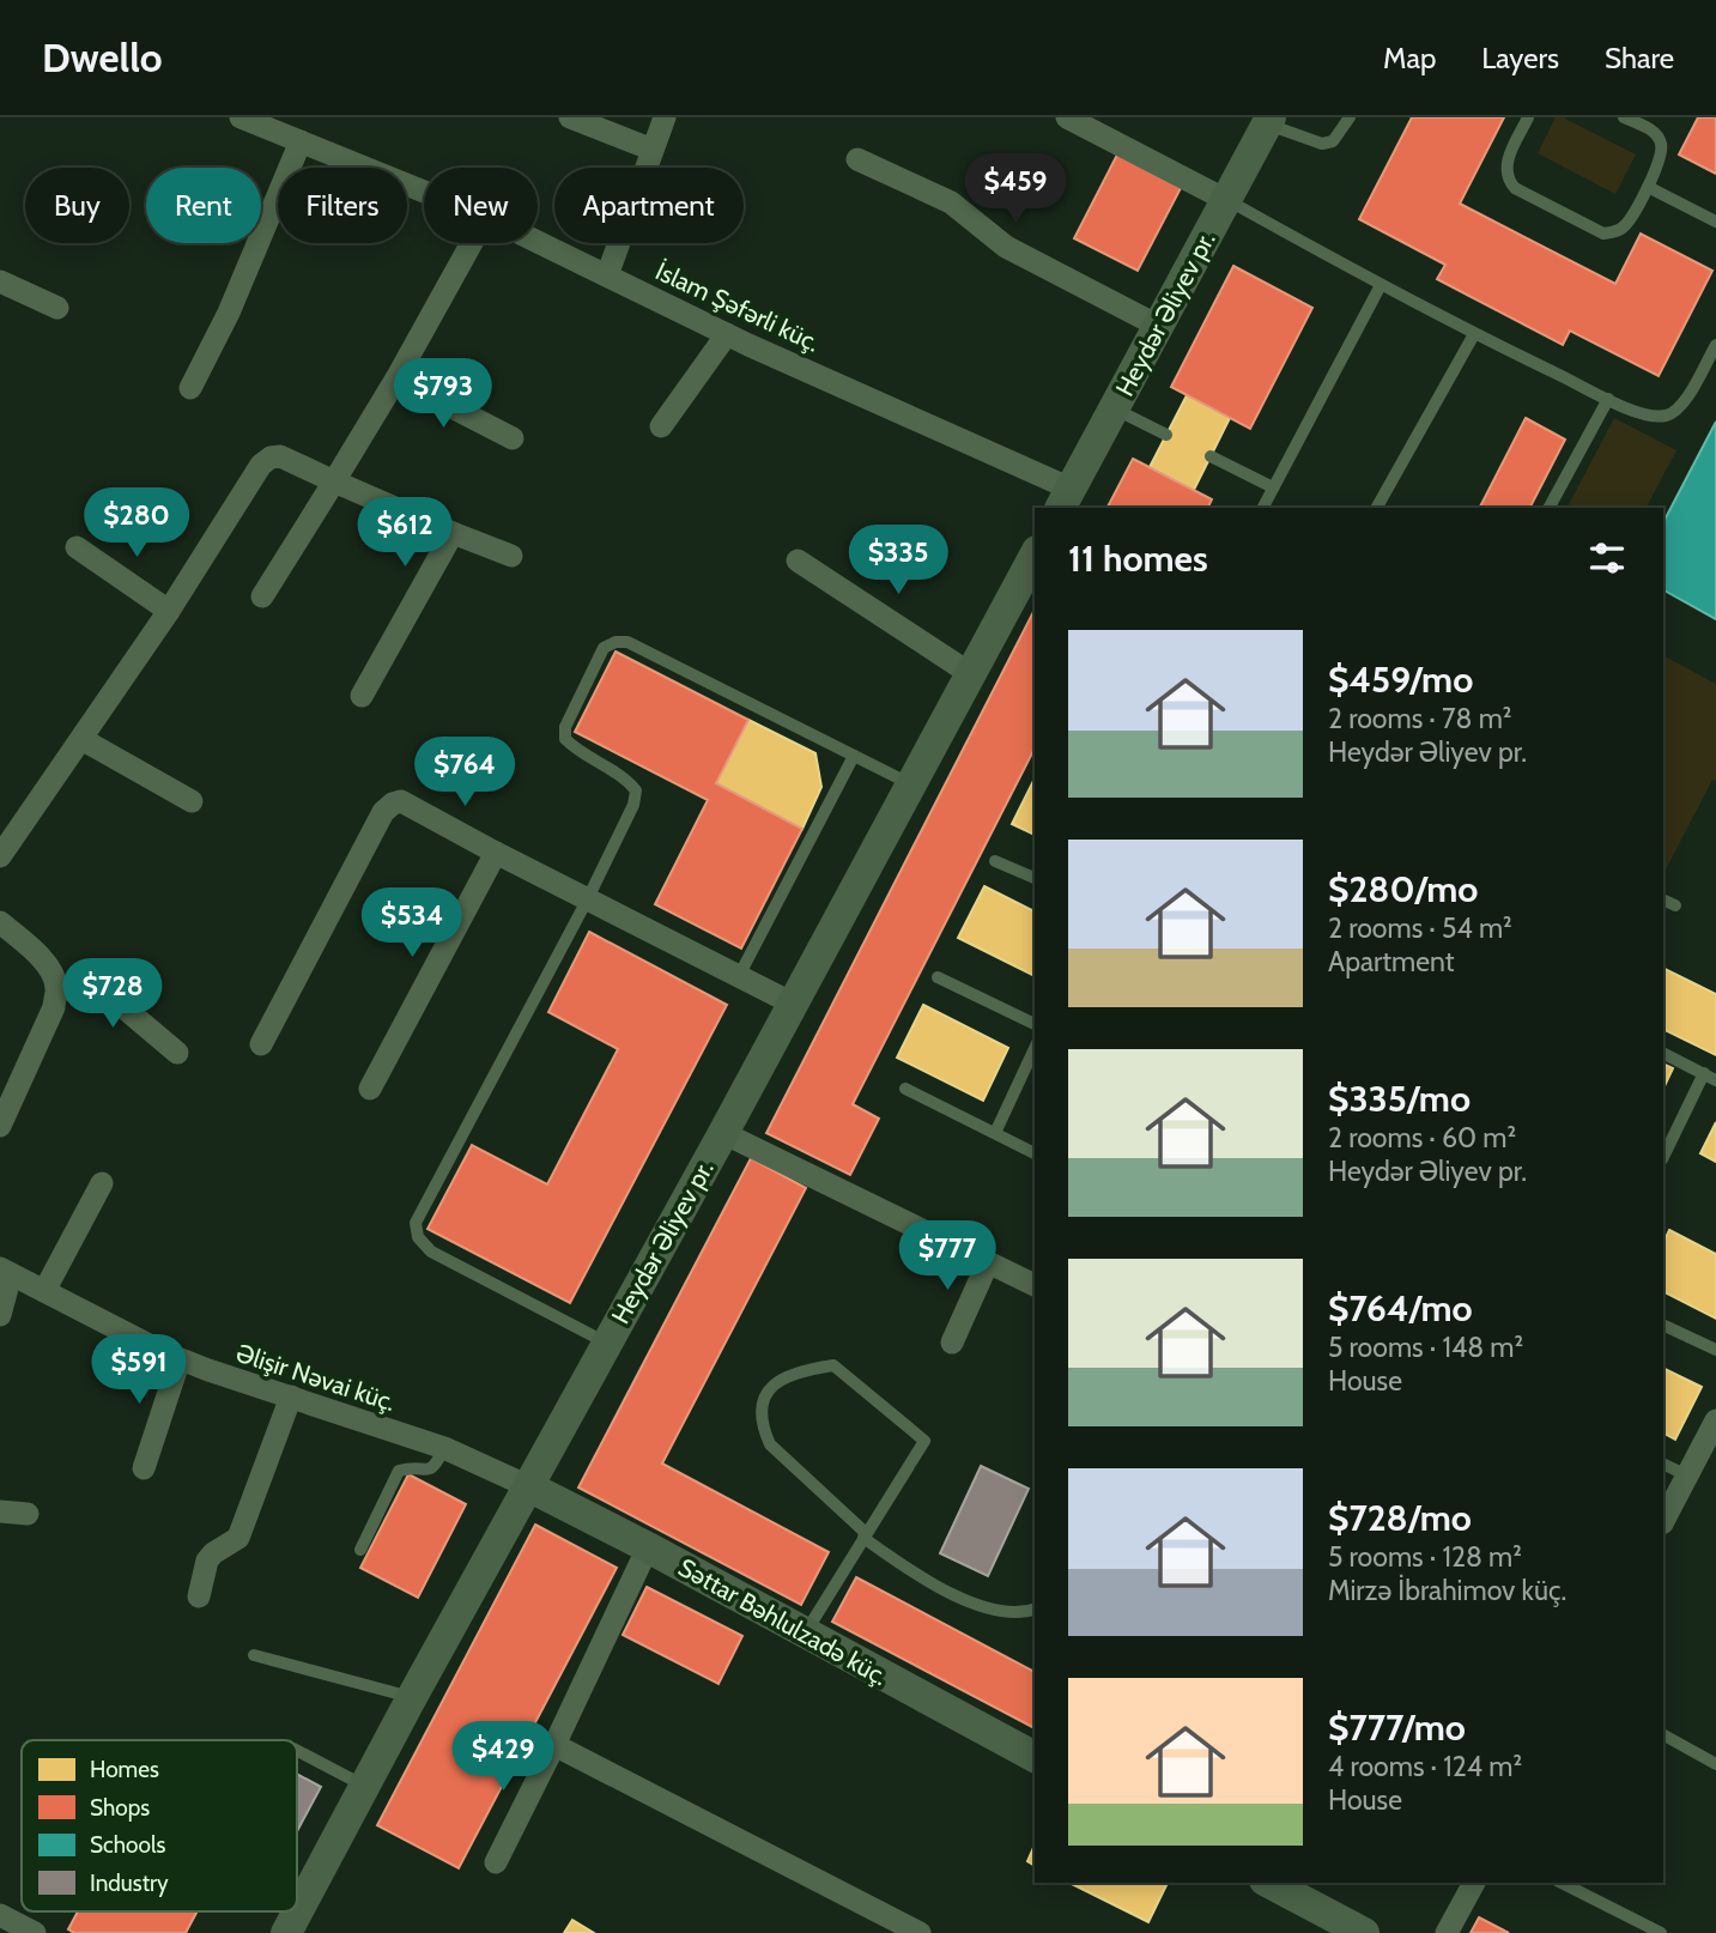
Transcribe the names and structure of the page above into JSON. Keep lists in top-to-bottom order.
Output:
{
  "streets": {
    "main road": ["Heydər Əliyev pr.", "Səttar Bəhlulzadə küç."],
    "street": ["İslam Şəfərli küç.", "Əlişir Nəvai küç."]
  },
  "crossings": [
    ["İslam Şəfərli küç.", "Heydər Əliyev pr."],
    ["Heydər Əliyev pr.", "Əlişir Nəvai küç."],
    ["Heydər Əliyev pr.", "Səttar Bəhlulzadə küç."],
    ["Əlişir Nəvai küç.", "Səttar Bəhlulzadə küç."]
  ],
  "legend": [
    "Homes",
    "Shops",
    "Schools",
    "Industry"
  ],
  "page": {
    "header": "Dwello",
    "nav": ["Map", "Layers", "Share"],
    "price": [
      "$459",
      "$793",
      "$280",
      "$612",
      "$335",
      "$764",
      "$534",
      "$728",
      "$777",
      "$591",
      "$429"
    ],
    "chip": [
      "Buy",
      "Rent",
      "Filters",
      "New",
      "Apartment"
    ],
    "heading": "11 homes",
    "list": [
      {
        "name": "$459/mo",
        "note": "2 rooms · 78 m² · Heydər Əliyev pr."
      },
      {
        "name": "$280/mo",
        "note": "2 rooms · 54 m² · Apartment"
      },
      {
        "name": "$335/mo",
        "note": "2 rooms · 60 m² · Heydər Əliyev pr."
      },
      {
        "name": "$764/mo",
        "note": "5 rooms · 148 m² · House"
      },
      {
        "name": "$728/mo",
        "note": "5 rooms · 128 m² · Mirzə İbrahimov küç."
      },
      {
        "name": "$777/mo",
        "note": "4 rooms · 124 m² · House"
      }
    ]
  }
}
